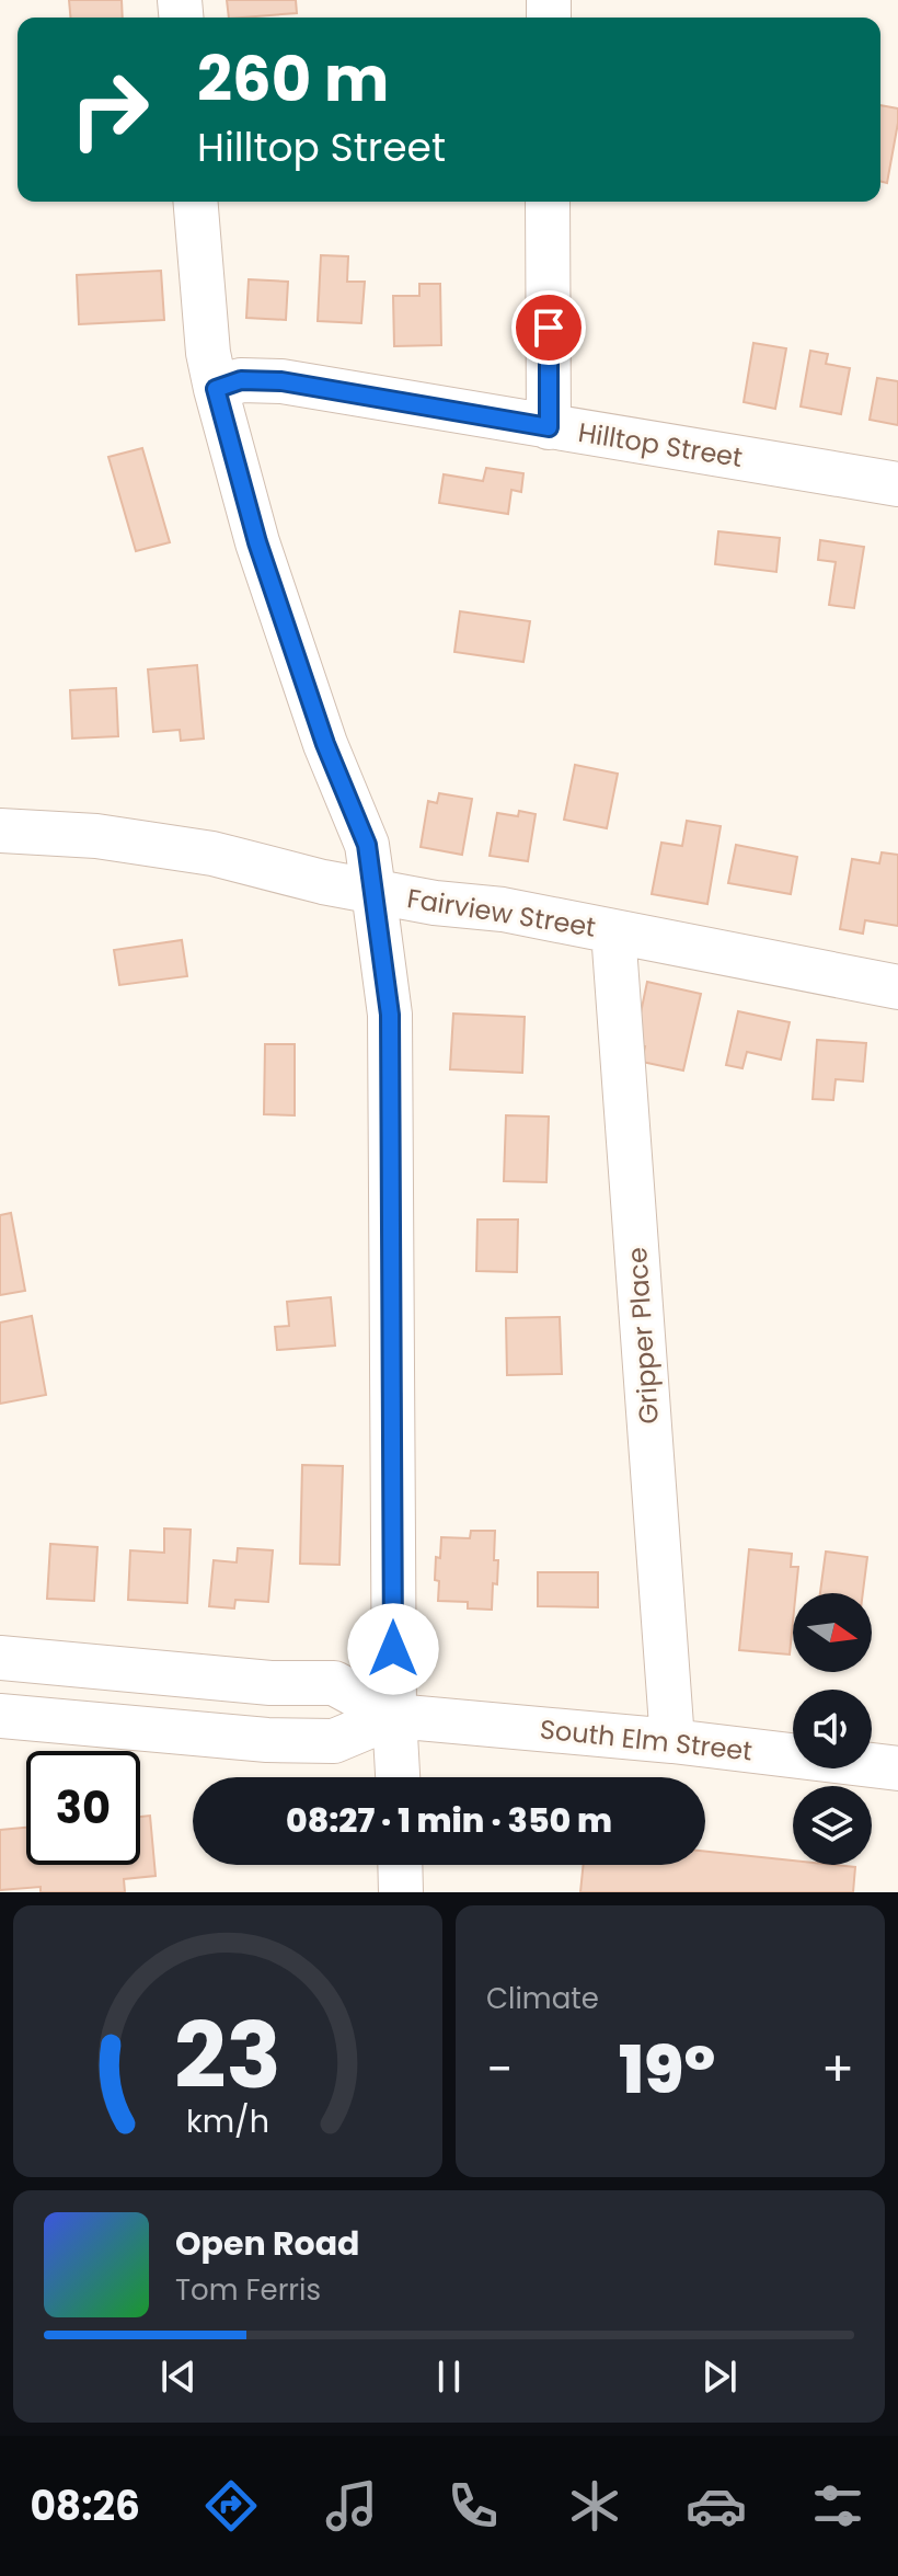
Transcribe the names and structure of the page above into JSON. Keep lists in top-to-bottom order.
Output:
{
  "streets": {
    "street": [
      "Hilltop Street",
      "Fairview Street",
      "Gripper Place",
      "South Elm Street"
    ]
  },
  "crossings": [
    ["Fairview Street", "Gripper Place"],
    ["Gripper Place", "South Elm Street"]
  ],
  "north": "right",
  "page": {
    "turn": ["260 m", "Hilltop Street"],
    "limit": "30",
    "trip": "08:27 · 1 min · 350 m",
    "tile": "Climate",
    "heat": ["−", "19°", "+"],
    "song": ["Open Road", "Tom Ferris"],
    "tabs": "08:26",
    "gauge": ["23", "km/h"]
  }
}
